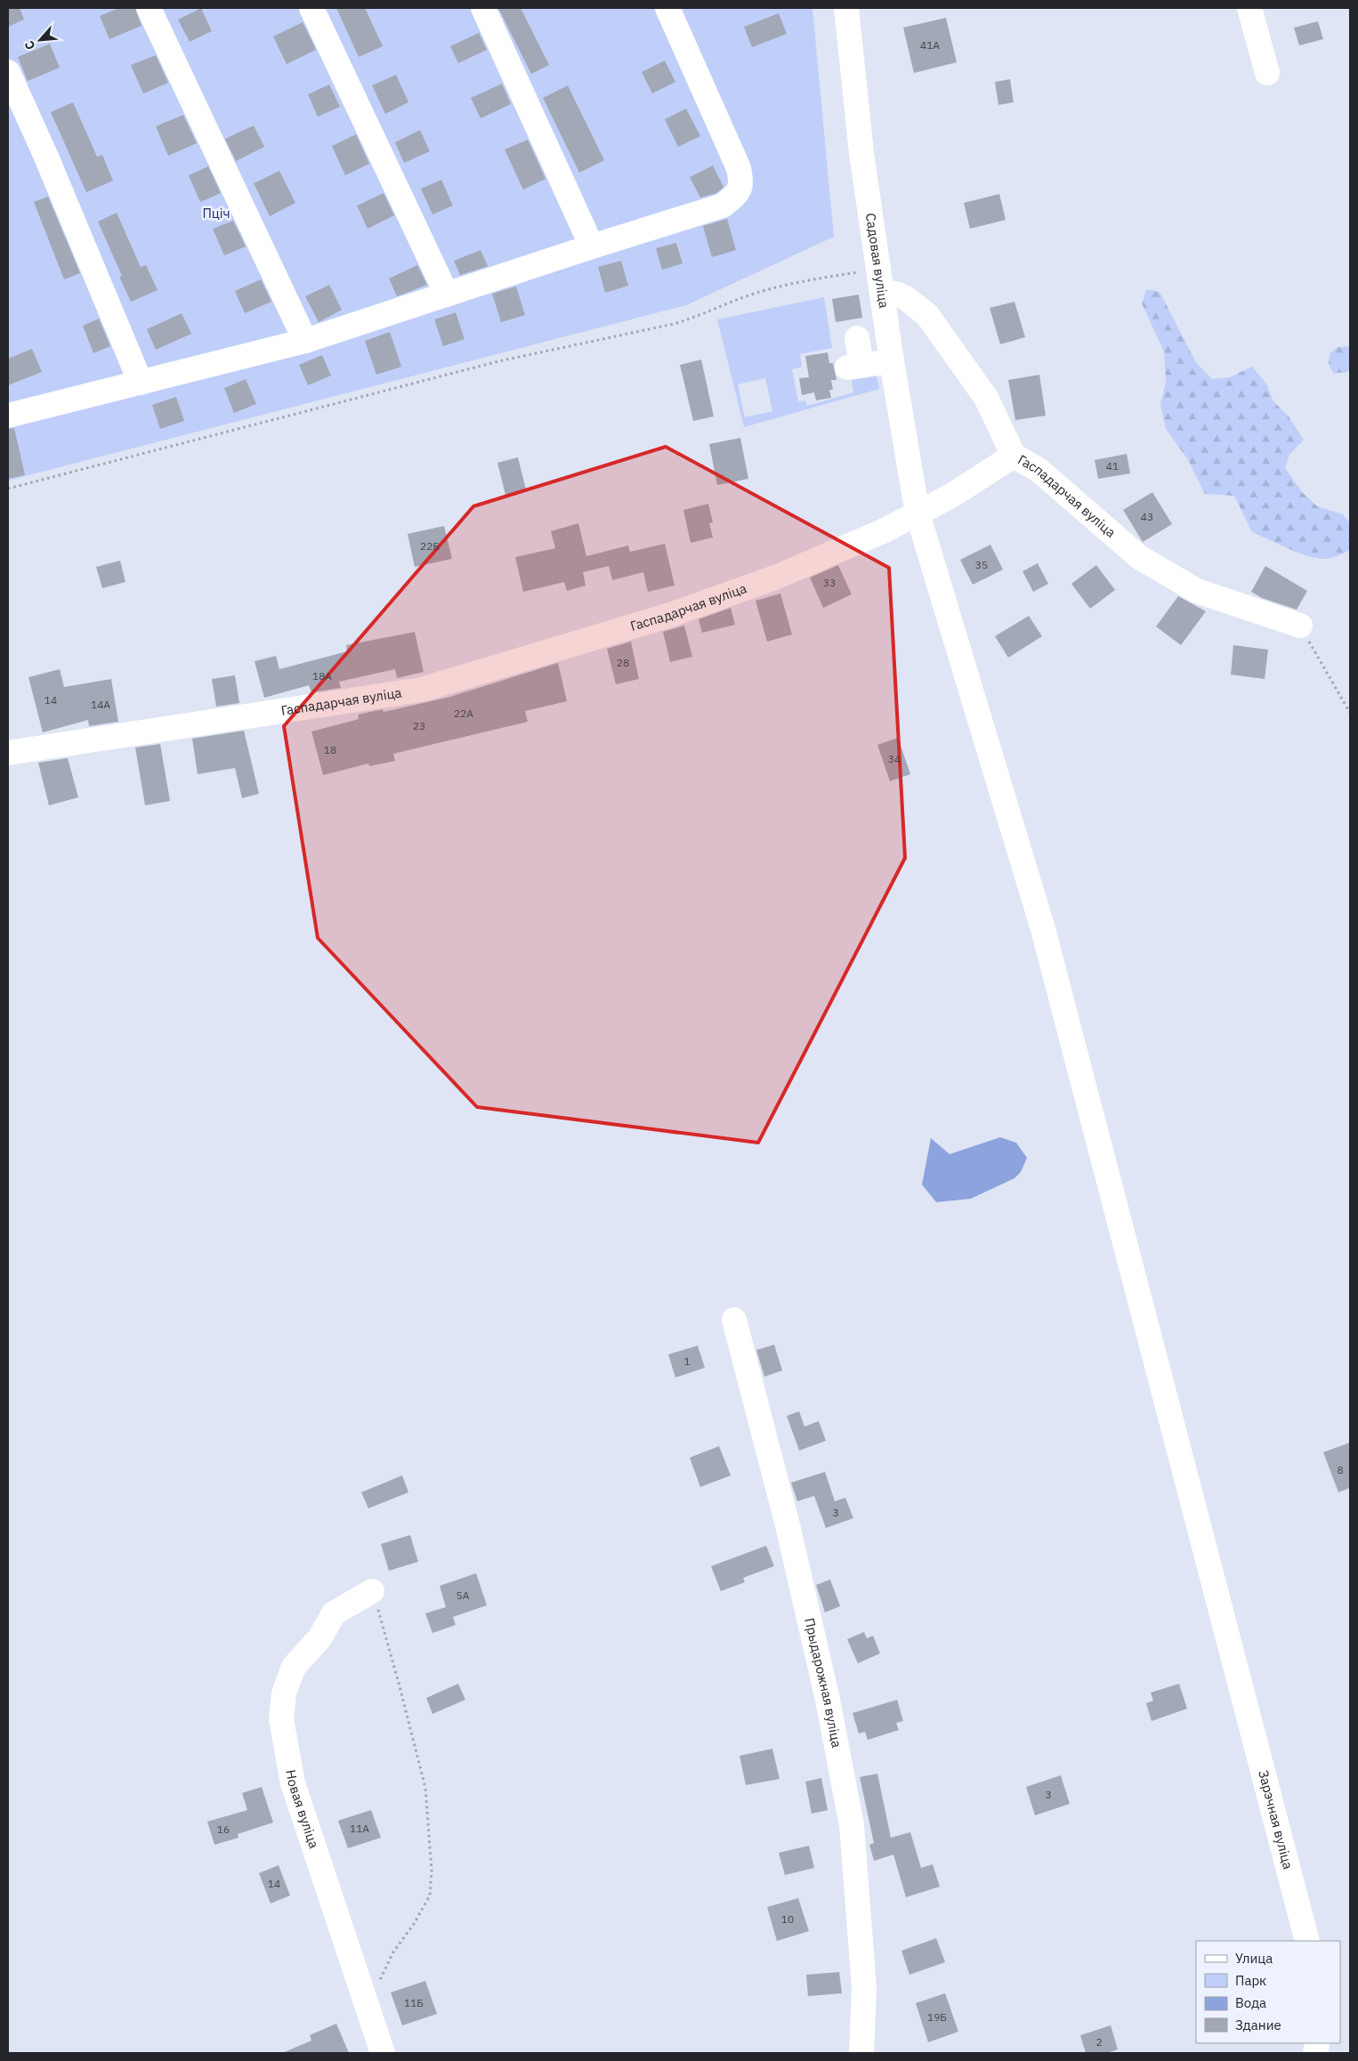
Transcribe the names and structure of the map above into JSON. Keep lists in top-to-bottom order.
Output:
{
  "streets": {
    "street": [
      "Садовая вуліца",
      "Гаспадарчая вуліца",
      "Прыдарожная вуліца",
      "Новая вуліца",
      "Зарэчная вуліца"
    ]
  },
  "crossings": [
    ["Садовая вуліца", "Гаспадарчая вуліца"],
    ["Садовая вуліца", "Зарэчная вуліца"],
    ["Гаспадарчая вуліца", "Зарэчная вуліца"]
  ],
  "parks": ["Пціч"],
  "house_numbers": [
    "41А",
    "41",
    "43",
    "22Б",
    "35",
    "33",
    "28",
    "18А",
    "14",
    "14А",
    "22А",
    "23",
    "18",
    "34",
    "1",
    "8",
    "3",
    "5А",
    "3",
    "11А",
    "16",
    "14",
    "10",
    "11Б",
    "19Б",
    "2"
  ],
  "legend": [
    "Улица",
    "Парк",
    "Вода",
    "Здание"
  ],
  "north": "bottom left"
}
